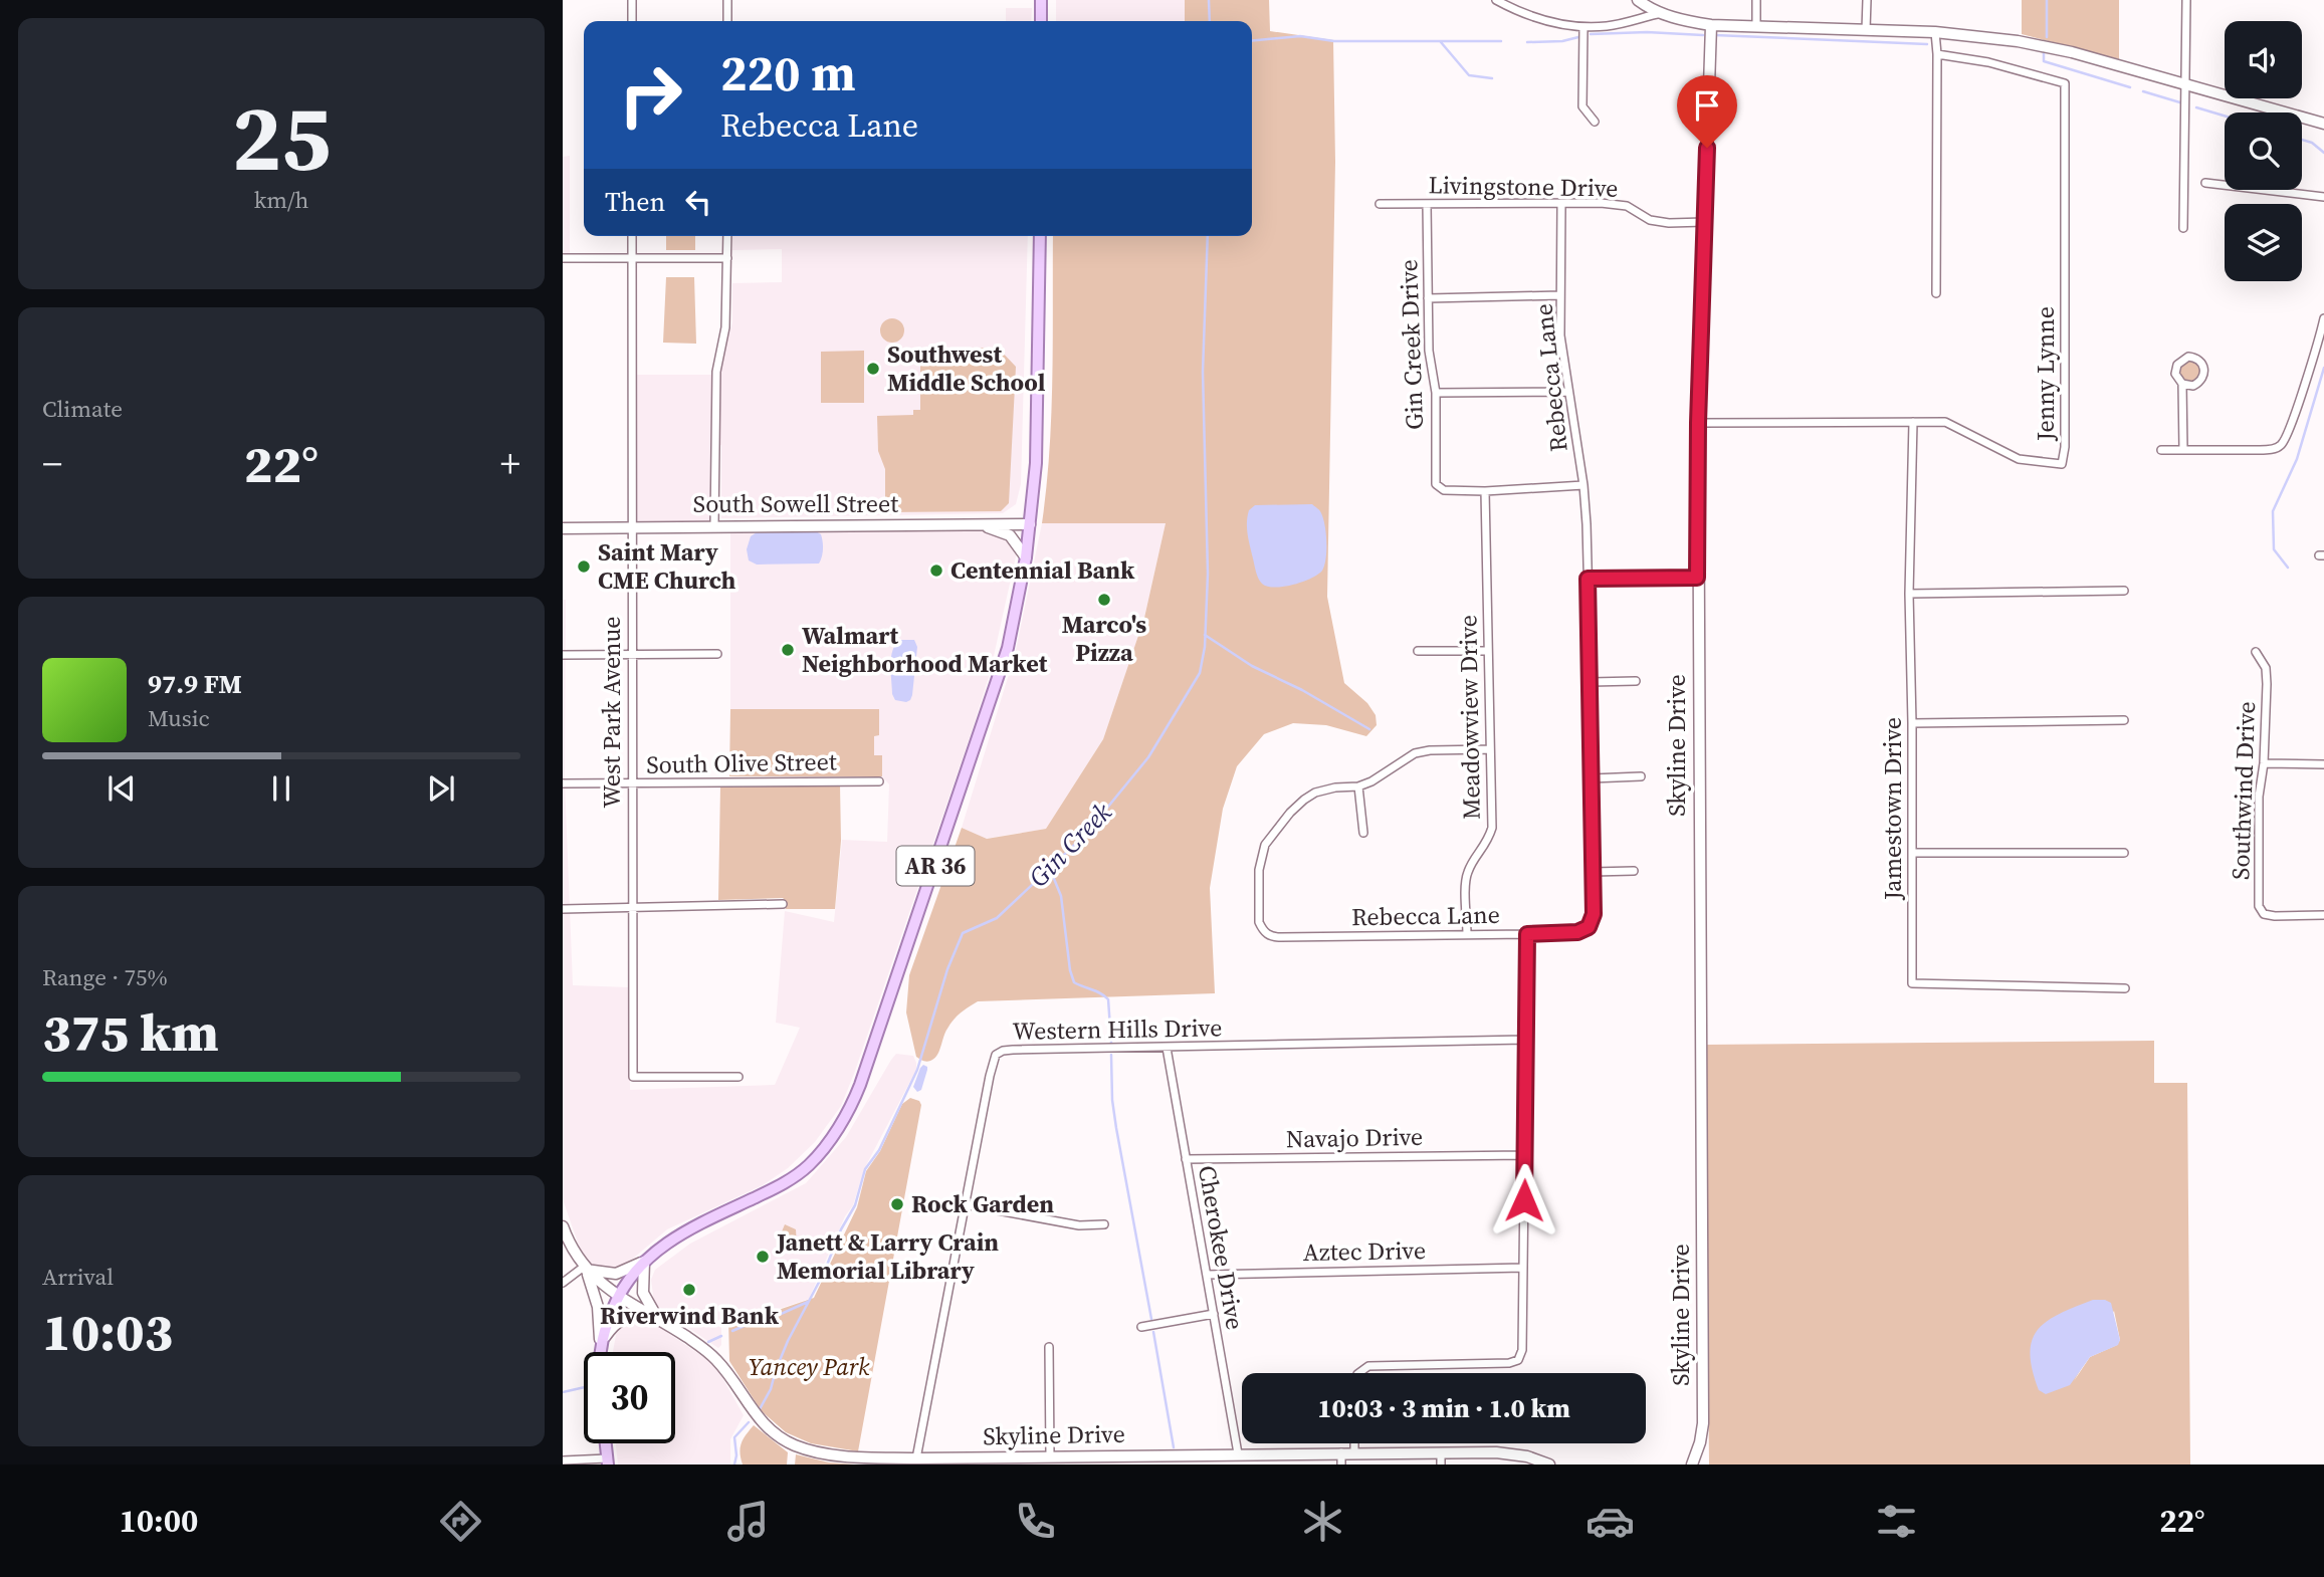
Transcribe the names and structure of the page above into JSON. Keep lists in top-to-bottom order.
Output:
{
  "streets": {
    "main road": ["AR 36"],
    "street": [
      "Livingstone Drive",
      "Gin Creek Drive",
      "Jenny Lynne",
      "Rebecca Lane",
      "South Sowell Street",
      "West Park Avenue",
      "Meadowview Drive",
      "Skyline Drive",
      "South Olive Street",
      "Southwind Drive",
      "Jamestown Drive",
      "Western Hills Drive",
      "Navajo Drive",
      "Cherokee Drive",
      "Aztec Drive"
    ]
  },
  "crossings": [
    ["Livingstone Drive", "Gin Creek Drive"],
    ["Livingstone Drive", "Rebecca Lane"],
    ["Livingstone Drive", "Skyline Drive"],
    ["Gin Creek Drive", "Meadowview Drive"],
    ["Jenny Lynne", "Skyline Drive"],
    ["Jenny Lynne", "Jamestown Drive"],
    ["Rebecca Lane", "Meadowview Drive"],
    ["South Sowell Street", "West Park Avenue"],
    ["South Sowell Street", "AR 36"],
    ["West Park Avenue", "South Olive Street"],
    ["Skyline Drive", "AR 36"],
    ["Skyline Drive", "Western Hills Drive"],
    ["Skyline Drive", "Cherokee Drive"],
    ["Western Hills Drive", "Cherokee Drive"],
    ["Navajo Drive", "Cherokee Drive"],
    ["Cherokee Drive", "Aztec Drive"]
  ],
  "water": ["Gin Creek"],
  "parks": ["Yancey Park"],
  "places": [
    "Southwest Middle School",
    "Saint Mary CME Church",
    "Centennial Bank",
    "Marco's Pizza",
    "Walmart Neighborhood Market",
    "Rock Garden",
    "Janett & Larry Crain Memorial Library",
    "Riverwind Bank"
  ],
  "page": {
    "tile": [
      ["25", "km/h"],
      "Climate",
      ["Range · 75%", "375 km"],
      ["Arrival", "10:03"]
    ],
    "turn": ["220 m", "Rebecca Lane"],
    "then": "Then",
    "heat": ["−", "22°", "+"],
    "song": ["97.9 FM", "Music"],
    "limit": "30",
    "trip": "10:03 · 3 min · 1.0 km",
    "tabs": ["10:00", "22°"]
  }
}
